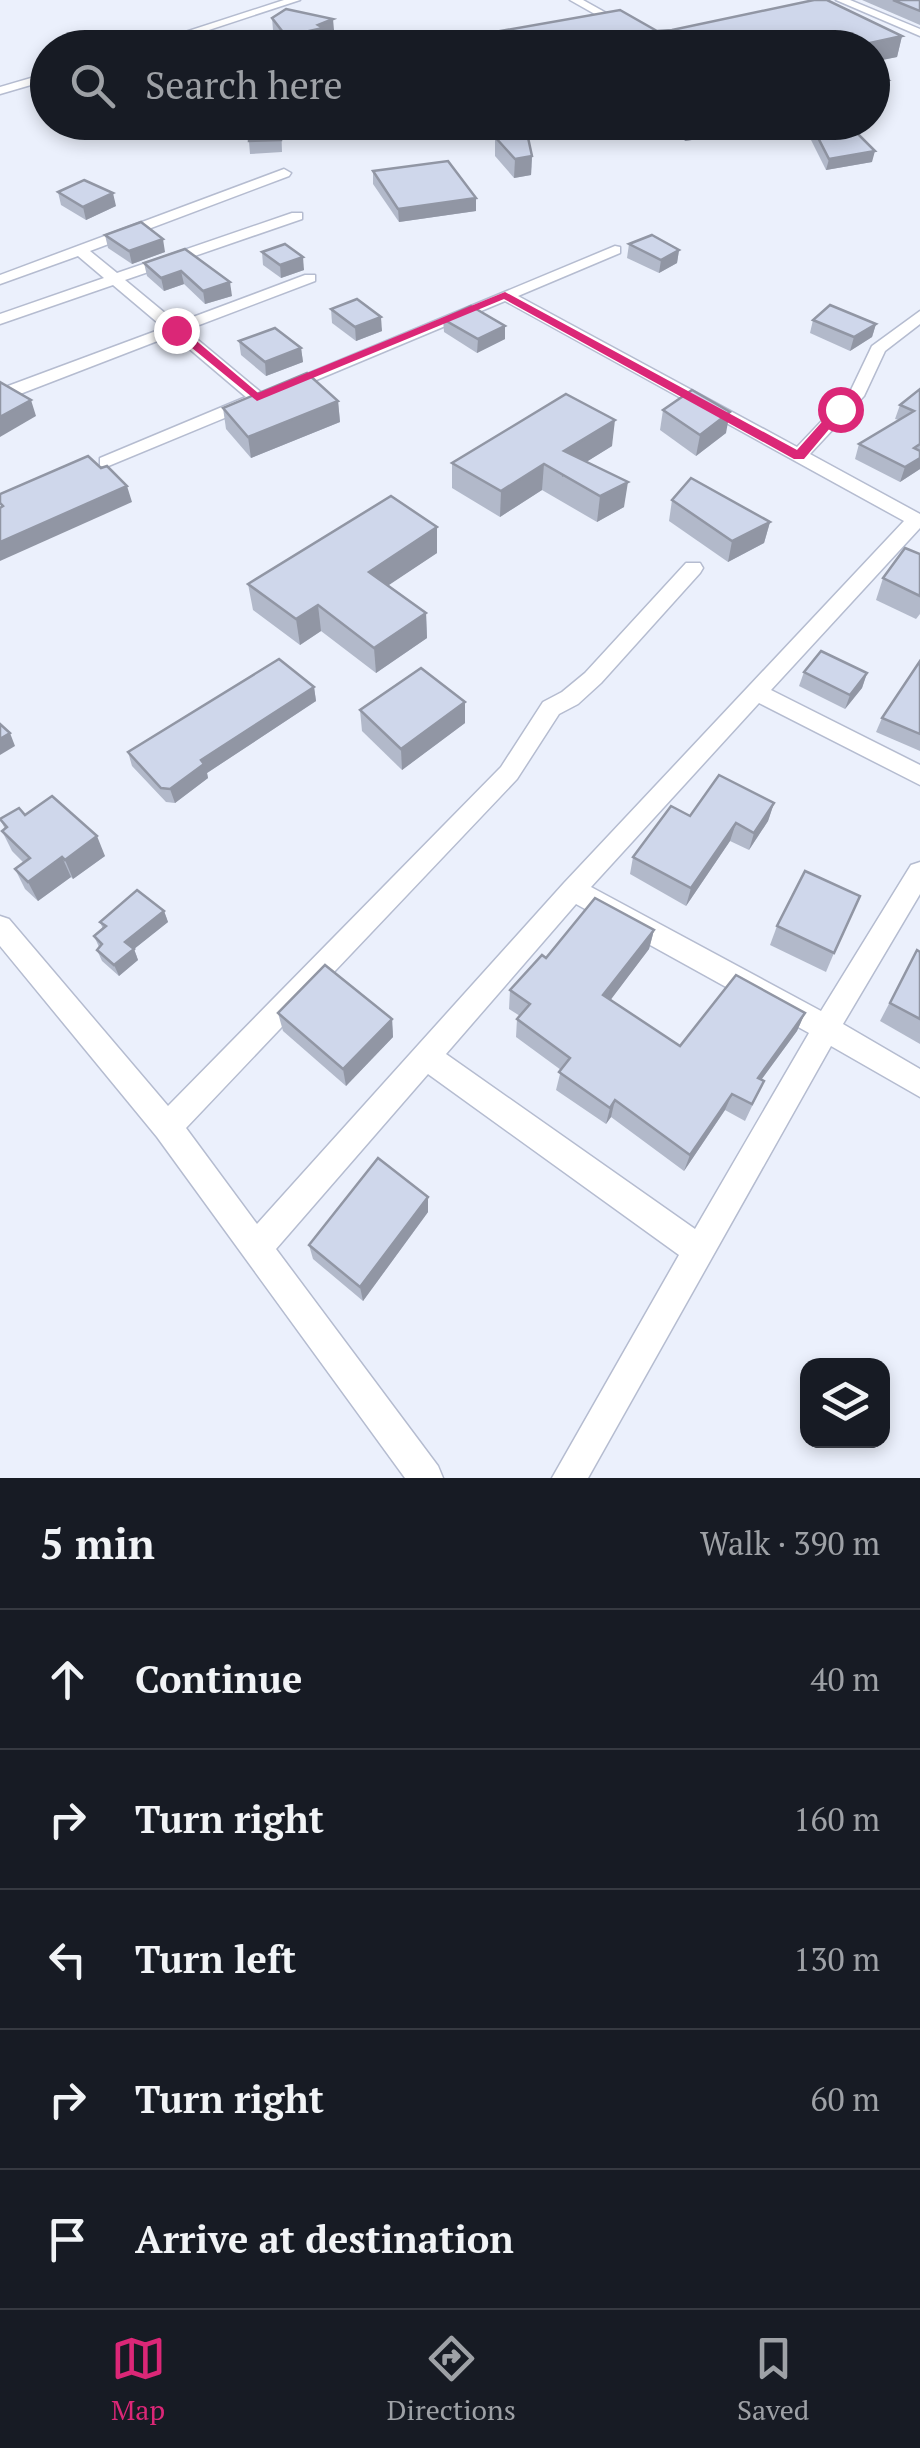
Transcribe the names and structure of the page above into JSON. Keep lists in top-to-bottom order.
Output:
{
  "page": {
    "search": "Search here",
    "heading": ["5 min", "Walk · 390 m"],
    "list": [
      ["Continue", "40 m"],
      ["Turn right", "160 m"],
      ["Turn left", "130 m"],
      ["Turn right", "60 m"],
      "Arrive at destination"
    ],
    "nav": ["Map", "Directions", "Saved"]
  }
}
